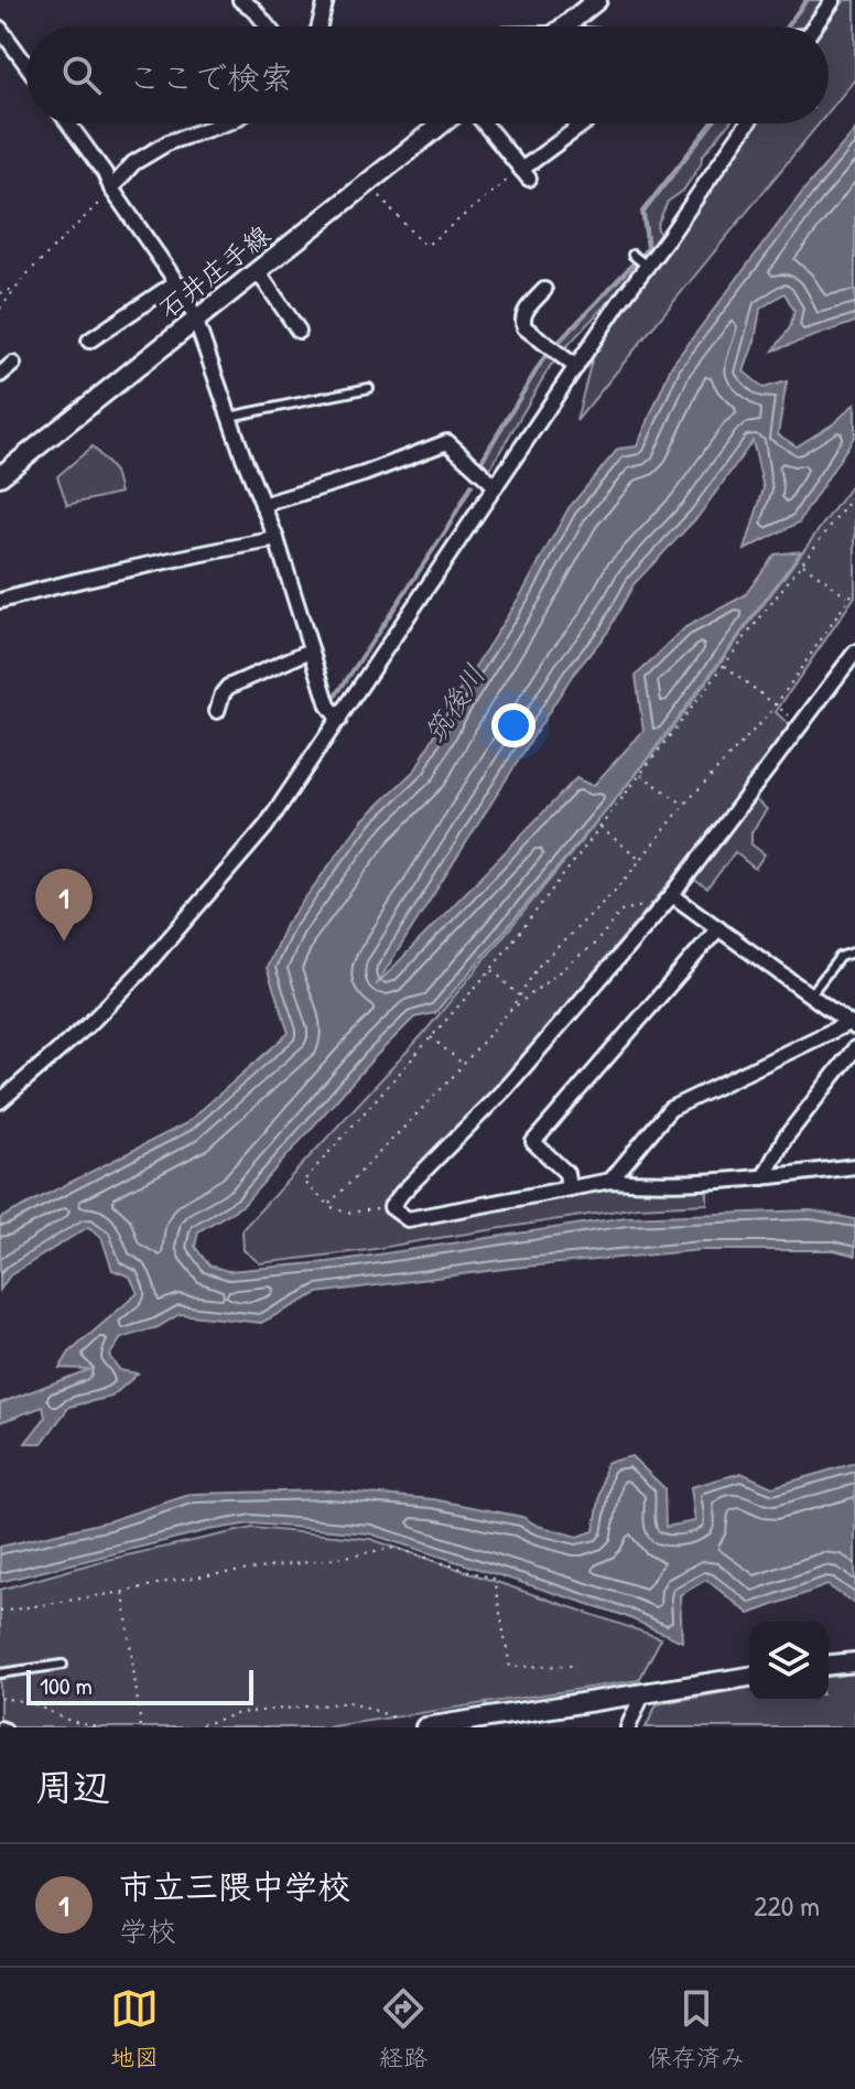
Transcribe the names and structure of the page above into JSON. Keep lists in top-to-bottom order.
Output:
{
  "streets": {
    "street": ["石井庄手線"]
  },
  "water": ["筑後川"],
  "scale_bar": "100 m",
  "page": {
    "search": "ここで検索",
    "pins": "1",
    "scale": "100 m",
    "heading": "周辺",
    "list": [
      {
        "mark": "1",
        "name": "市立三隈中学校",
        "note": "学校",
        "value": "220 m"
      }
    ],
    "nav": ["地図", "経路", "保存済み"]
  }
}
